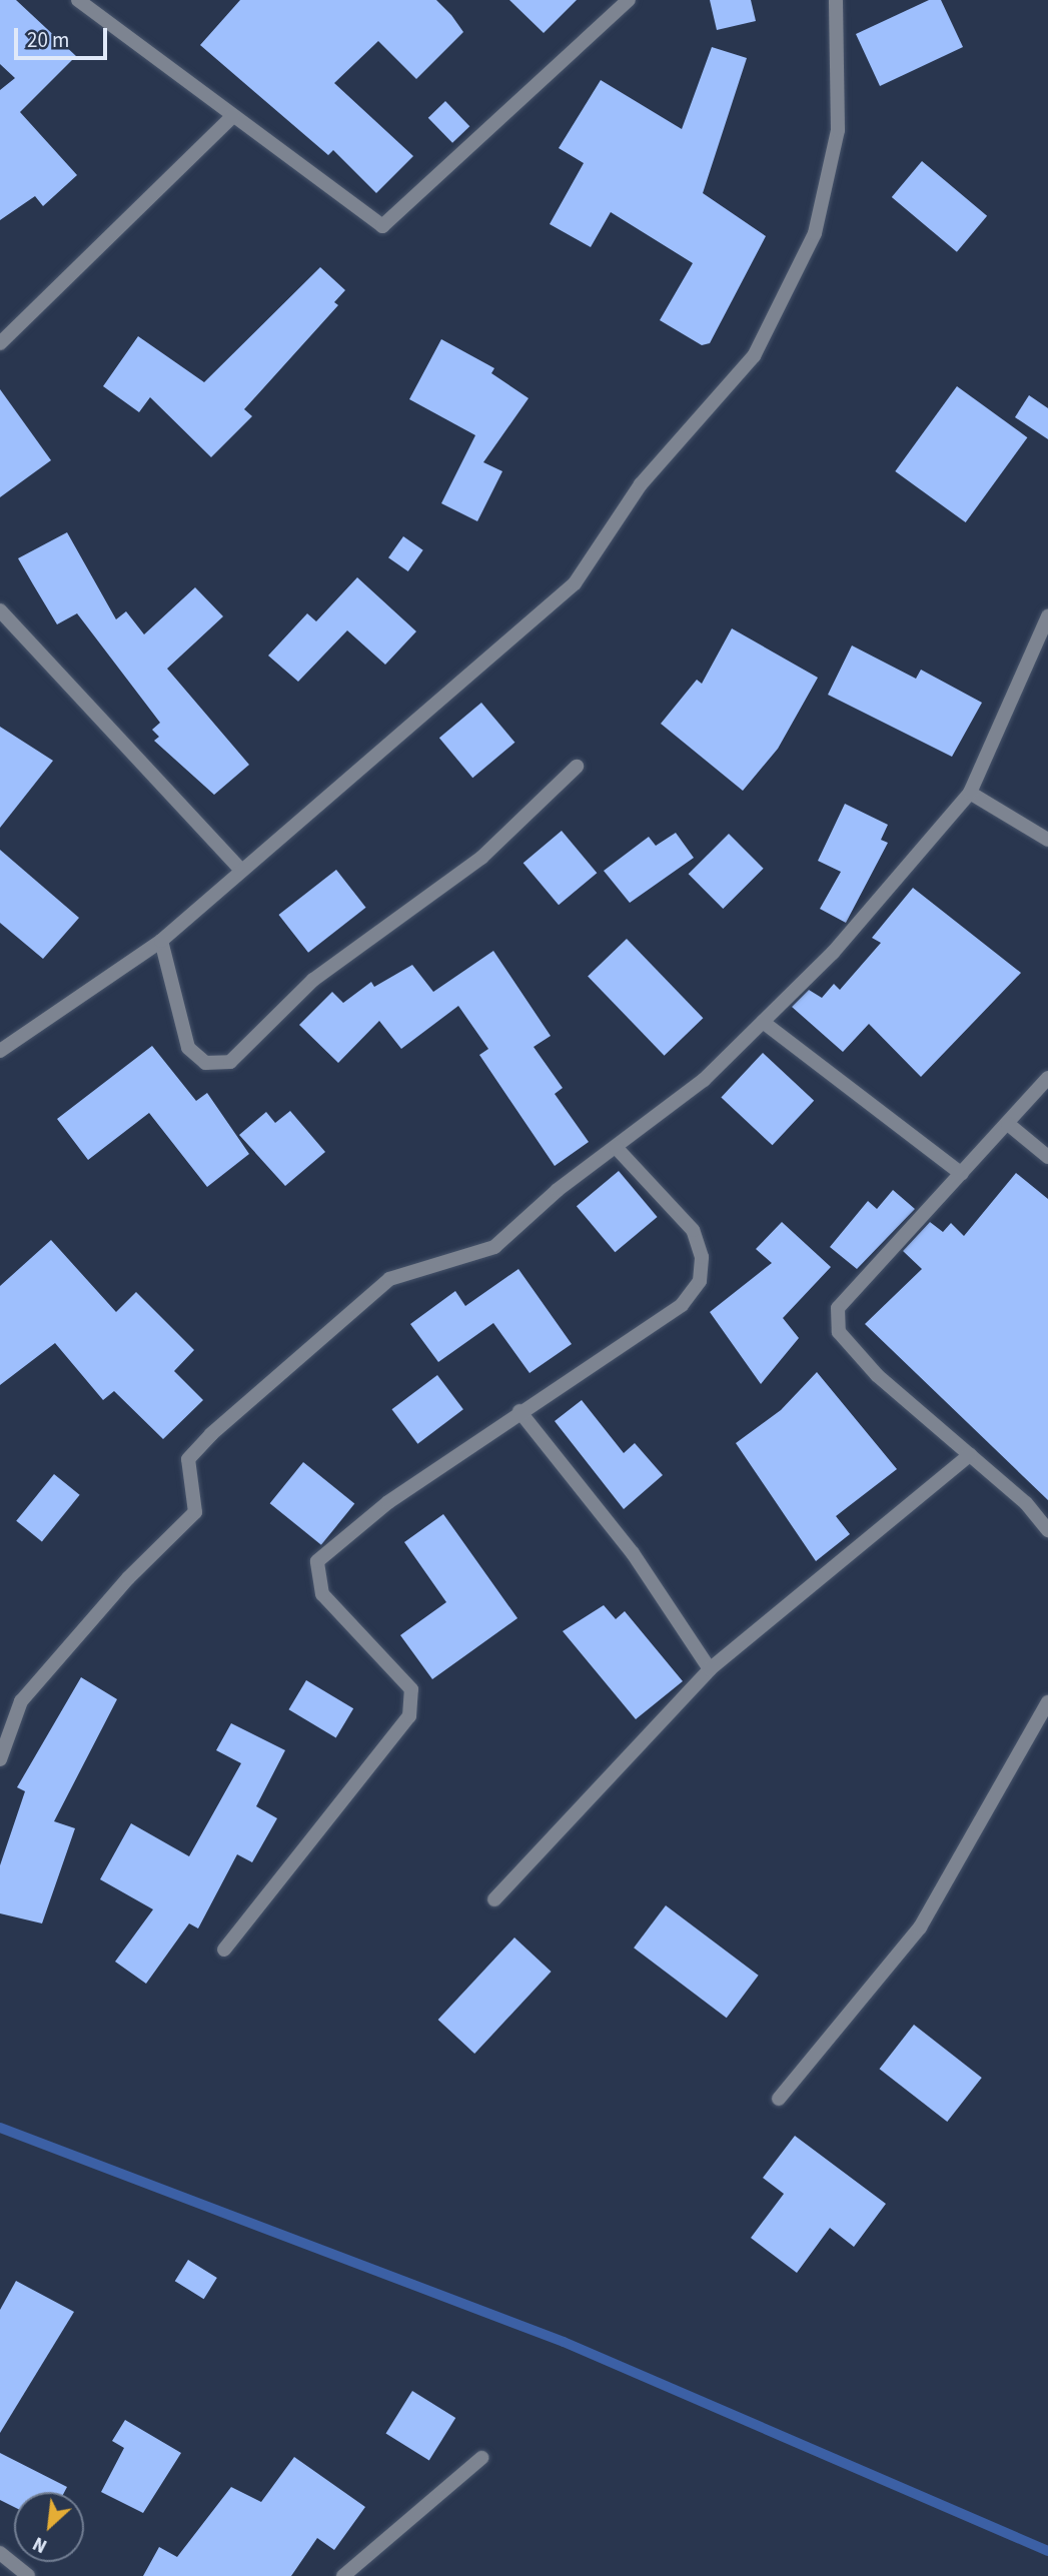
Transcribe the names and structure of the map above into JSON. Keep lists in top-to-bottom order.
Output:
{
  "scale_bar": "20 m",
  "north": "bottom left"
}
